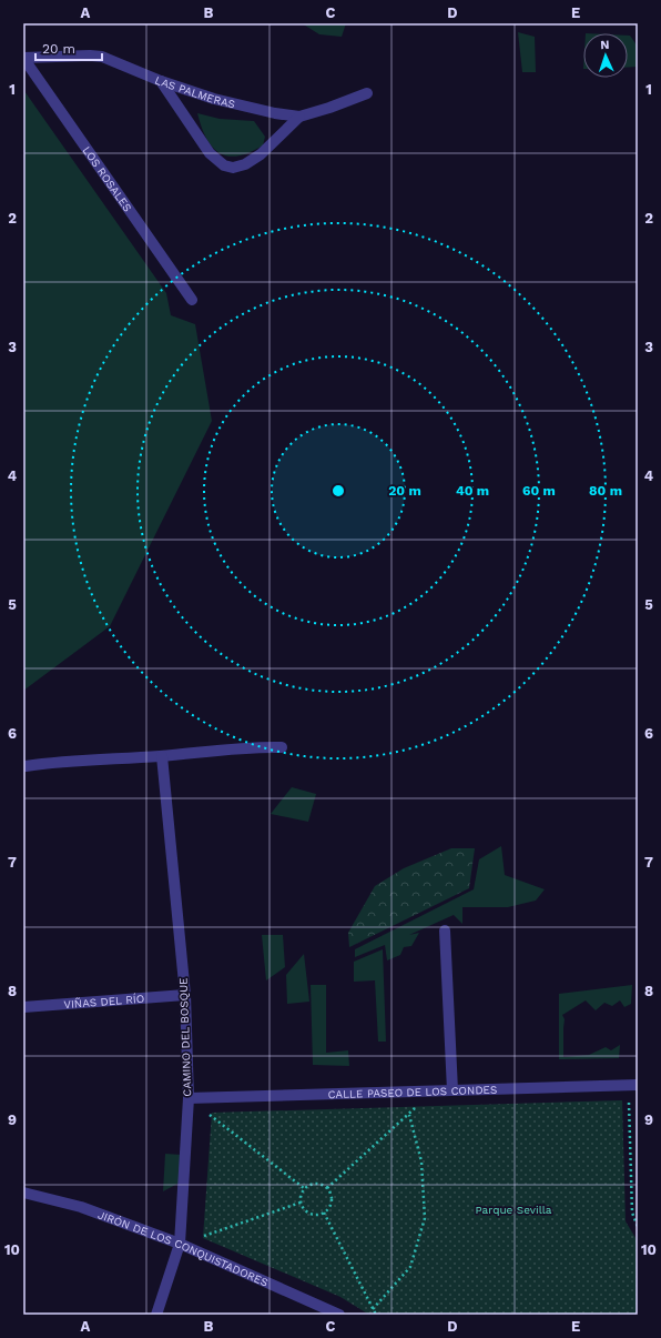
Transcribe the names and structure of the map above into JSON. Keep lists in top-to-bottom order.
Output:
{
  "streets": {
    "street": [
      "LAS PALMERAS",
      "LOS ROSALES",
      "VIÑAS DEL RÍO",
      "CAMINO DEL BOSQUE",
      "CALLE PASEO DE LOS CONDES",
      "JIRÓN DE LOS CONQUISTADORES"
    ]
  },
  "crossings": [
    ["LAS PALMERAS", "LOS ROSALES"],
    ["VIÑAS DEL RÍO", "CAMINO DEL BOSQUE"],
    ["CAMINO DEL BOSQUE", "CALLE PASEO DE LOS CONDES"],
    ["CAMINO DEL BOSQUE", "JIRÓN DE LOS CONQUISTADORES"]
  ],
  "parks": ["Parque Sevilla"],
  "scale_bar": "20 m",
  "north": "top",
  "grid": {
    "columns": [
      "A",
      "B",
      "C",
      "D",
      "E"
    ],
    "rows": [
      "1",
      "2",
      "3",
      "4",
      "5",
      "6",
      "7",
      "8",
      "9",
      "10"
    ]
  },
  "rings": [
    "20 m",
    "40 m",
    "60 m",
    "80 m"
  ]
}
